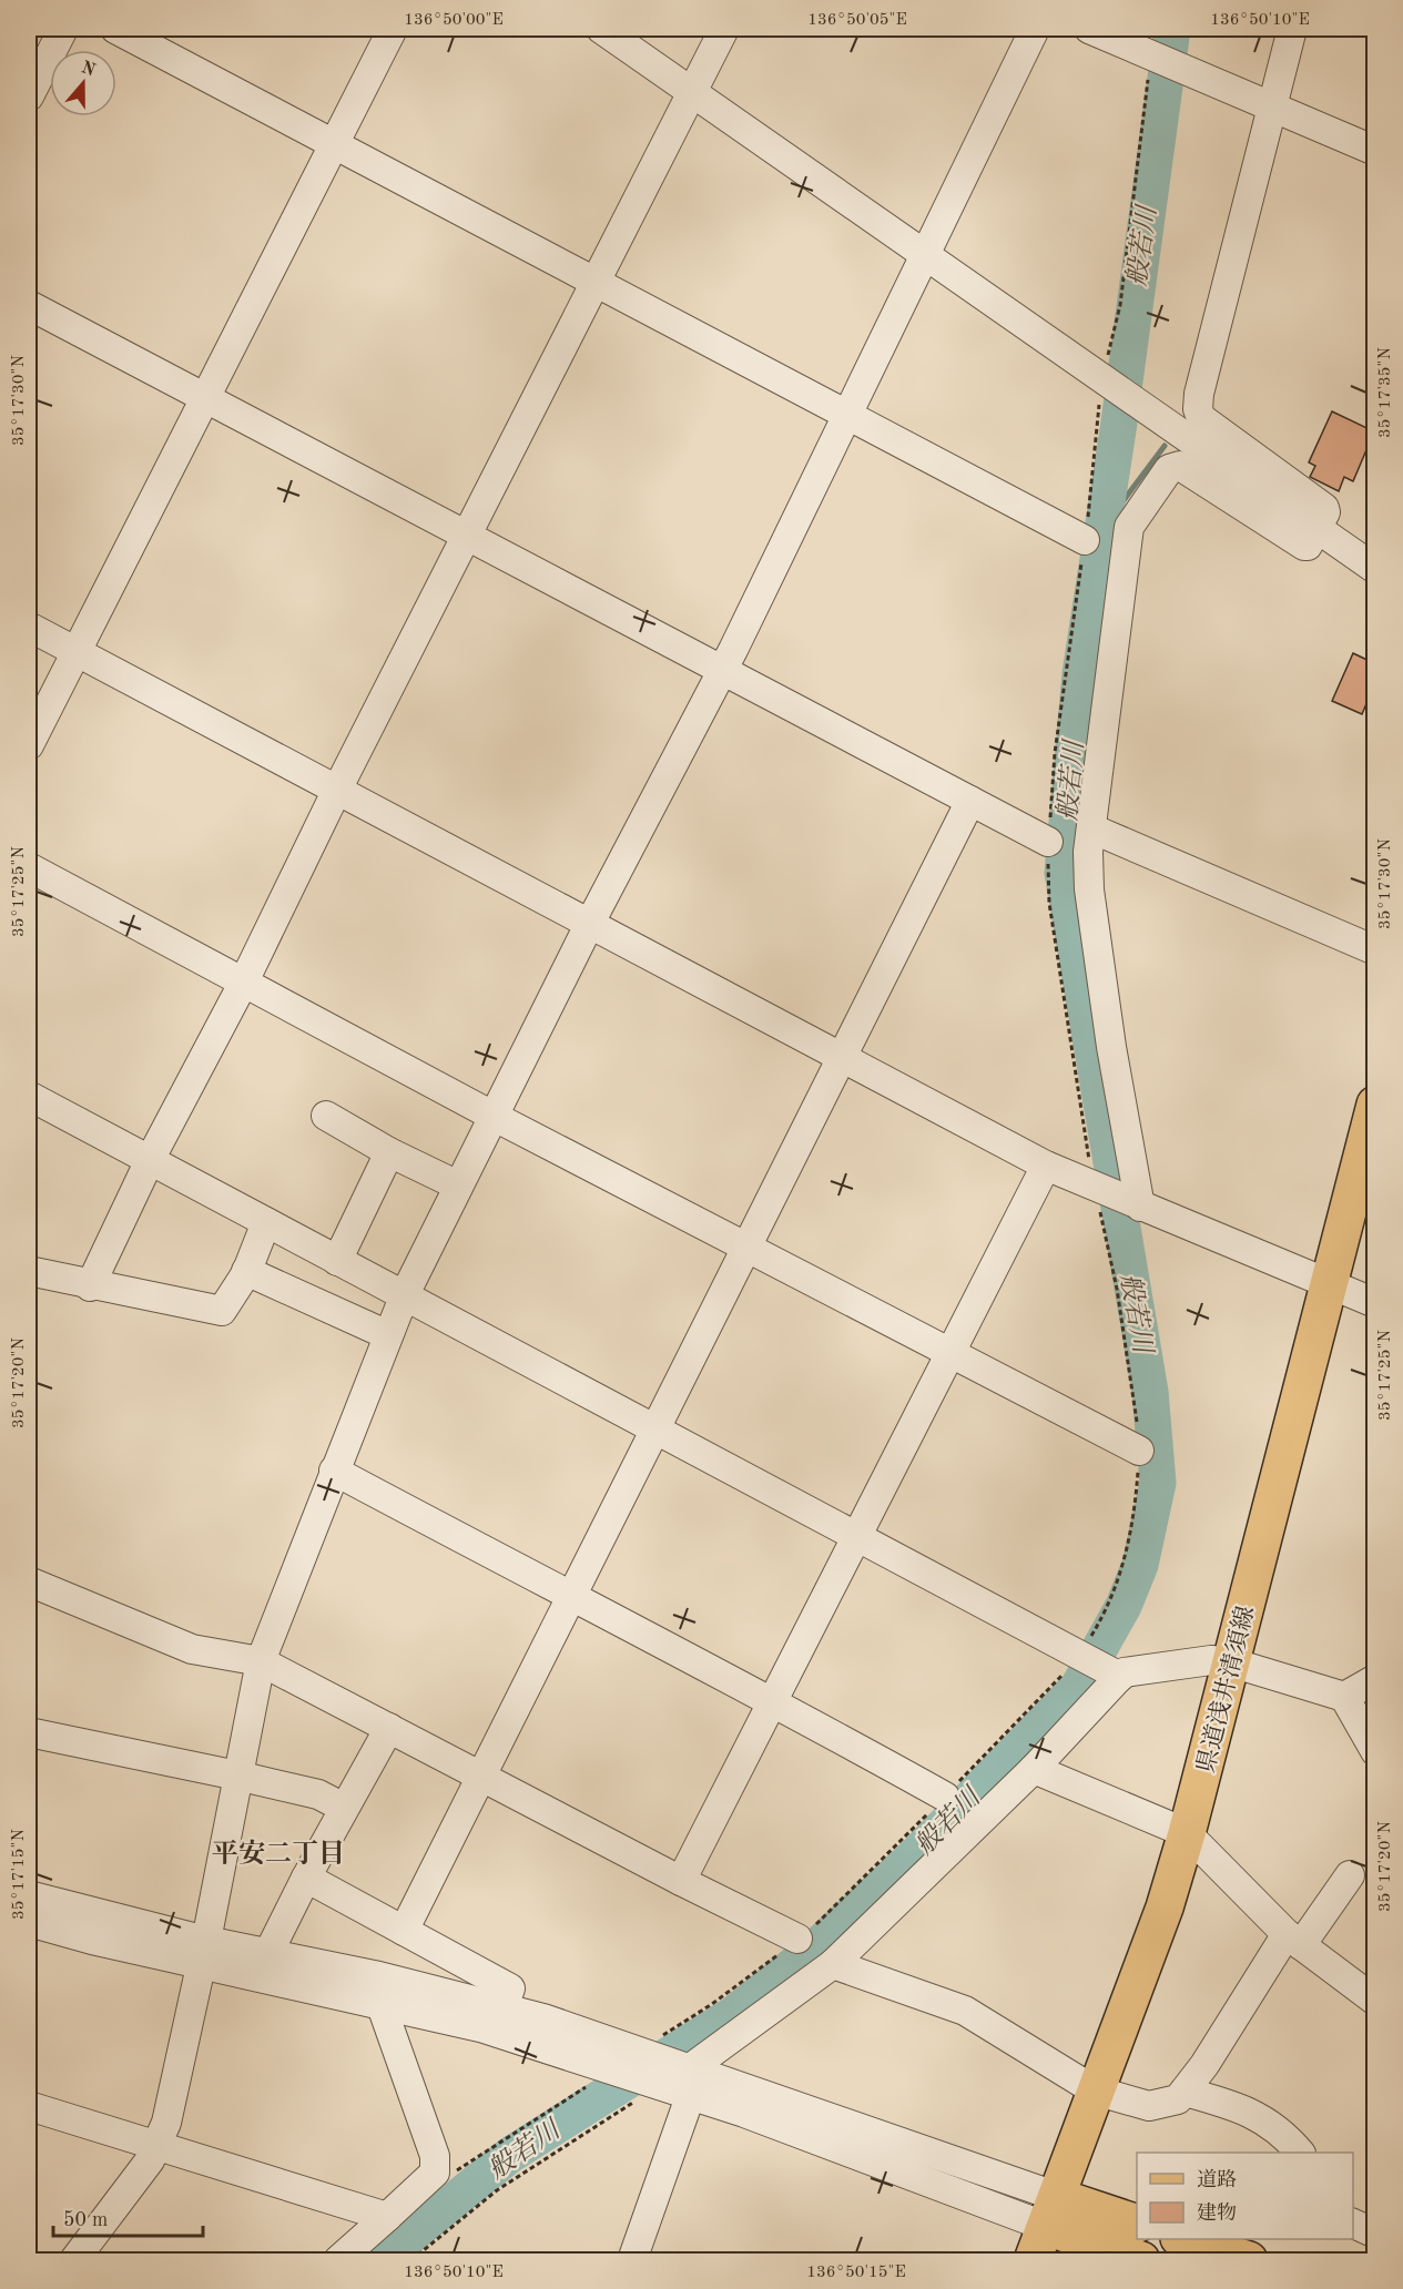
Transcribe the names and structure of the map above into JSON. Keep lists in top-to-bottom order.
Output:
{
  "streets": {
    "main road": ["県道浅井清須線"]
  },
  "districts": ["平安二丁目"],
  "water": ["般若川"],
  "legend": ["道路", "建物"],
  "scale_bar": "50 m",
  "north": "top",
  "coordinates": [
    "136°50'00\"E",
    "136°50'05\"E",
    "136°50'10\"E",
    "35°17'35\"N",
    "35°17'30\"N",
    "35°17'25\"N",
    "35°17'20\"N",
    "35°17'15\"N",
    "136°50'15\"E"
  ]
}
